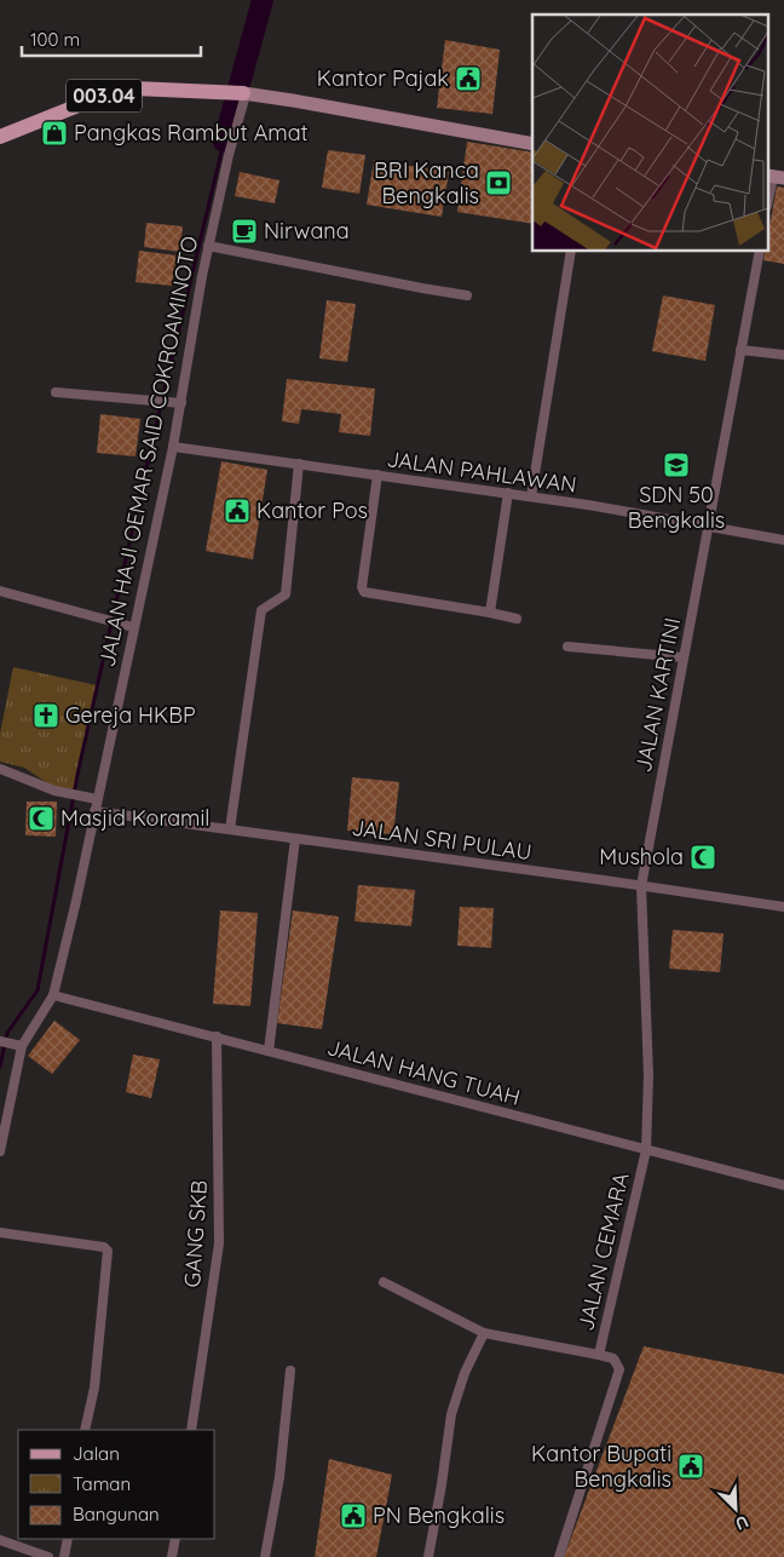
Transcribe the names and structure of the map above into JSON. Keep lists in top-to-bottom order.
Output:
{
  "streets": {
    "main road": ["003.04"],
    "street": [
      "JALAN HAJI OEMAR SAID COKROAMINOTO",
      "JALAN PAHLAWAN",
      "JALAN KARTINI",
      "JALAN SRI PULAU",
      "JALAN HANG TUAH",
      "GANG SKB",
      "JALAN CEMARA"
    ]
  },
  "crossings": [
    ["003.04", "JALAN HAJI OEMAR SAID COKROAMINOTO"],
    ["JALAN HAJI OEMAR SAID COKROAMINOTO", "JALAN PAHLAWAN"],
    ["JALAN HAJI OEMAR SAID COKROAMINOTO", "JALAN SRI PULAU"],
    ["JALAN HAJI OEMAR SAID COKROAMINOTO", "JALAN HANG TUAH"],
    ["JALAN PAHLAWAN", "JALAN KARTINI"],
    ["JALAN KARTINI", "JALAN SRI PULAU"],
    ["JALAN KARTINI", "JALAN HANG TUAH"],
    ["JALAN KARTINI", "JALAN CEMARA"],
    ["JALAN HANG TUAH", "GANG SKB"],
    ["JALAN HANG TUAH", "JALAN CEMARA"]
  ],
  "places": {
    "public building": [
      "Kantor Pajak",
      "Kantor Pos",
      "Kantor Bupati Bengkalis",
      "PN Bengkalis"
    ],
    "shop": ["Pangkas Rambut Amat"],
    "bank": ["BRI Kanca Bengkalis"],
    "cafe": ["Nirwana"],
    "school or university": ["SDN 50 Bengkalis"],
    "church": ["Gereja HKBP"],
    "mosque": ["Masjid Koramil", "Mushola"]
  },
  "legend": ["Jalan", "Taman", "Bangunan"],
  "scale_bar": "100 m",
  "north": "bottom right"
}
